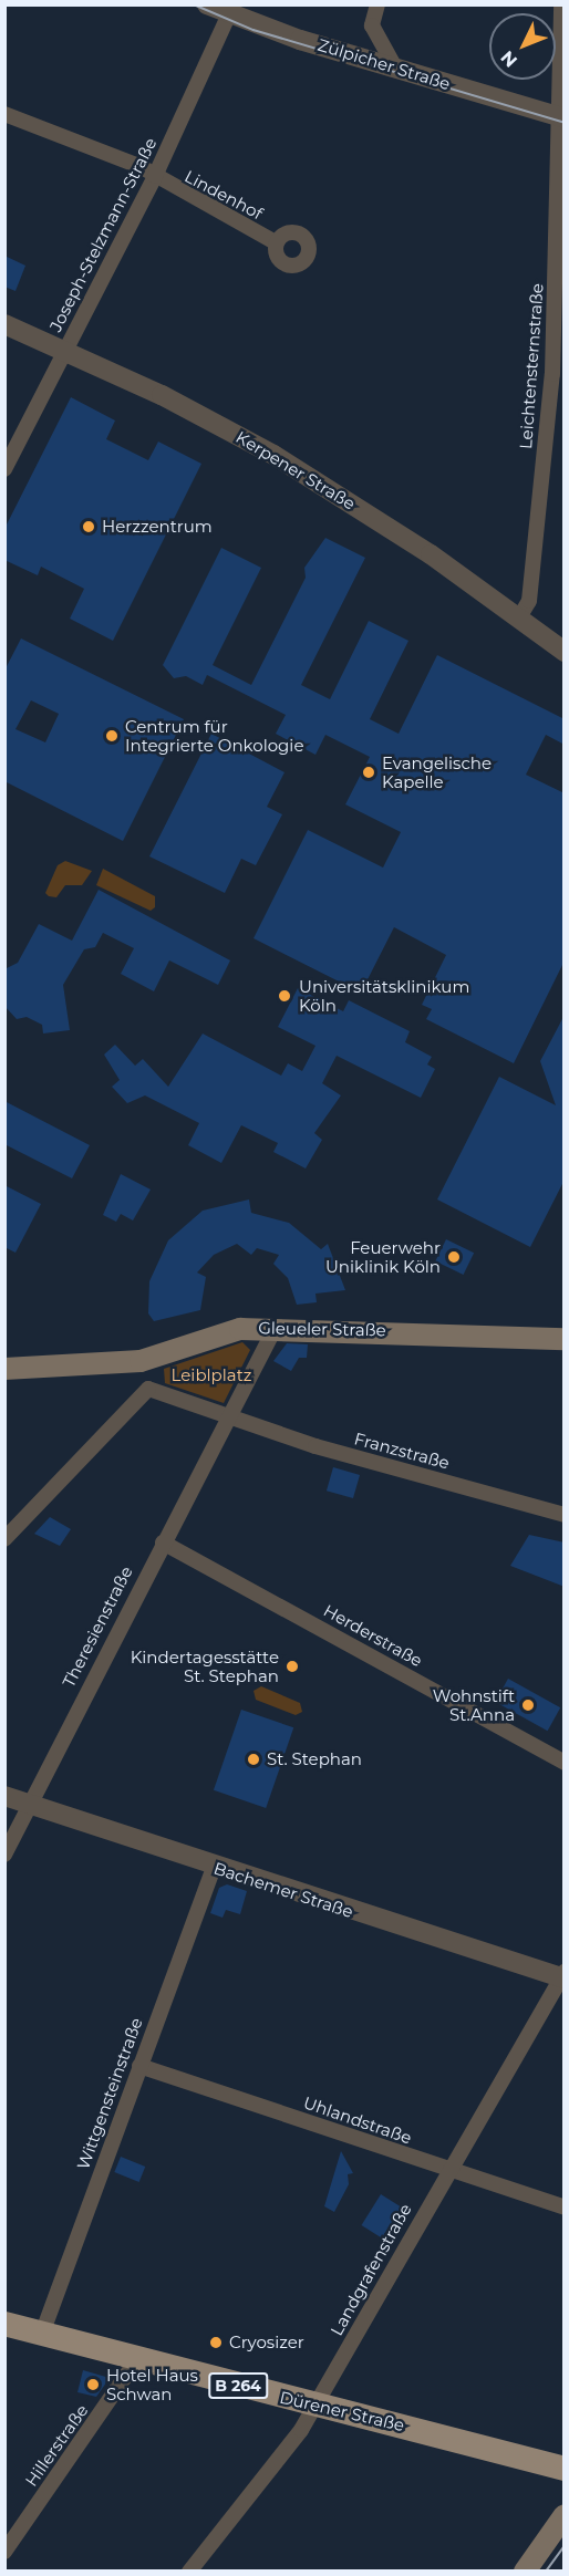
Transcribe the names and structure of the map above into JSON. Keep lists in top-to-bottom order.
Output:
{
  "streets": {
    "main road": ["Gleueler Straße", "B 264", "Dürener Straße"],
    "street": [
      "Zülpicher Straße",
      "Lindenhof",
      "Joseph-Stelzmann-Straße",
      "Leichtensternstraße",
      "Kerpener Straße",
      "Franzstraße",
      "Theresienstraße",
      "Herderstraße",
      "Bachemer Straße",
      "Wittgensteinstraße",
      "Uhlandstraße",
      "Landgrafenstraße",
      "Hillerstraße"
    ]
  },
  "crossings": [
    ["Zülpicher Straße", "Joseph-Stelzmann-Straße"],
    ["Zülpicher Straße", "Leichtensternstraße"],
    ["Lindenhof", "Joseph-Stelzmann-Straße"],
    ["Joseph-Stelzmann-Straße", "Kerpener Straße"],
    ["Leichtensternstraße", "Kerpener Straße"],
    ["Franzstraße", "Theresienstraße"],
    ["Theresienstraße", "Herderstraße"],
    ["Theresienstraße", "Bachemer Straße"],
    ["Bachemer Straße", "Wittgensteinstraße"],
    ["Bachemer Straße", "Landgrafenstraße"],
    ["Wittgensteinstraße", "Uhlandstraße"],
    ["Wittgensteinstraße", "Dürener Straße"],
    ["Uhlandstraße", "Landgrafenstraße"],
    ["Landgrafenstraße", "Dürener Straße"],
    ["Dürener Straße", "Hillerstraße"]
  ],
  "parks": ["Leiblplatz"],
  "places": [
    "Herzzentrum",
    "Centrum für Integrierte Onkologie",
    "Evangelische Kapelle",
    "Universitätsklinikum Köln",
    "Feuerwehr Uniklinik Köln",
    "Kindertagesstätte St. Stephan",
    "Wohnstift St.Anna",
    "St. Stephan",
    "Cryosizer",
    "Hotel Haus Schwan"
  ],
  "north": "bottom left"
}
